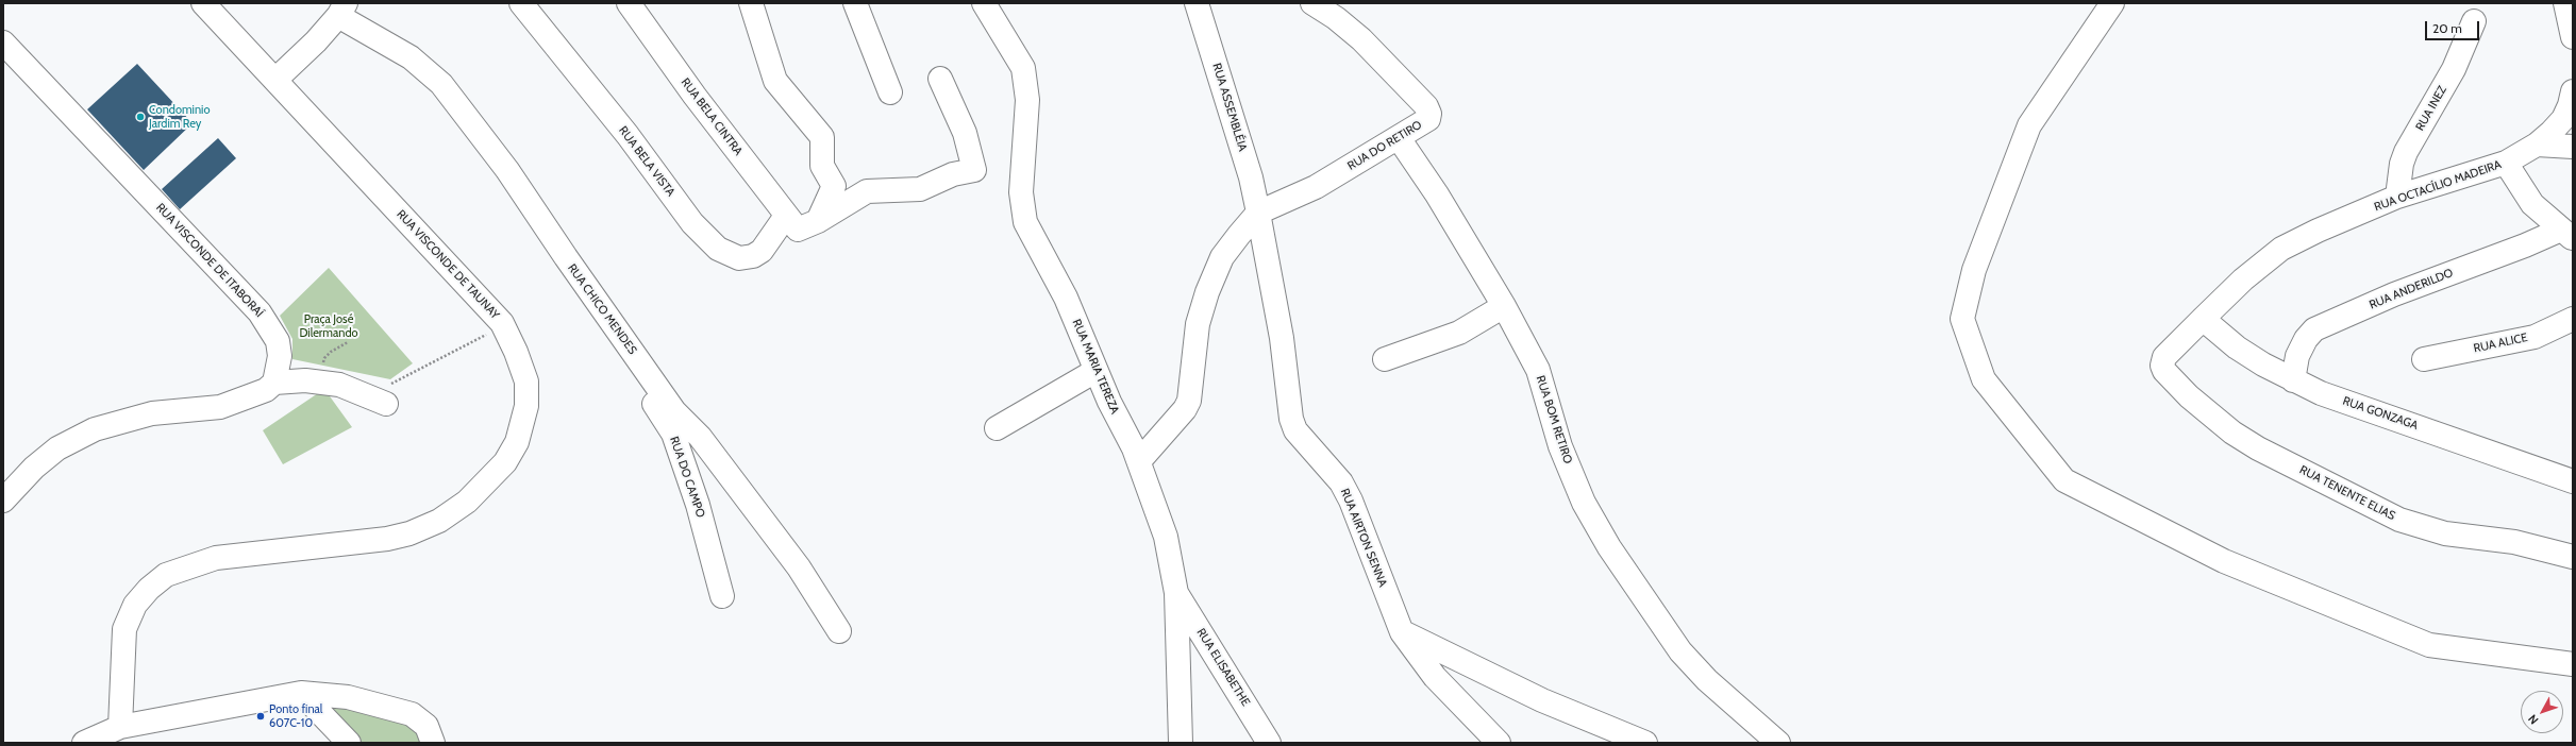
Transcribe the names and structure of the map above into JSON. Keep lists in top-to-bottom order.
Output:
{
  "streets": {
    "street": [
      "RUA ASSEMBLÉIA",
      "RUA INEZ",
      "RUA BELA CINTRA",
      "RUA DO RETIRO",
      "RUA BELA VISTA",
      "RUA OCTACÍLIO MADEIRA",
      "RUA VISCONDE DE ITABORAÍ",
      "RUA VISCONDE DE TAUNAY",
      "RUA ANDERILDO",
      "RUA CHICO MENDES",
      "RUA ALICE",
      "RUA MARIA TEREZA",
      "RUA GONZAGA",
      "RUA BOM RETIRO",
      "RUA DO CAMPO",
      "RUA TENENTE ELIAS",
      "RUA AIRTON SENNA",
      "RUA ELISABETHE"
    ]
  },
  "crossings": [
    ["RUA ASSEMBLÉIA", "RUA DO RETIRO"],
    ["RUA ASSEMBLÉIA", "RUA AIRTON SENNA"],
    ["RUA INEZ", "RUA OCTACÍLIO MADEIRA"],
    ["RUA BELA CINTRA", "RUA BELA VISTA"],
    ["RUA DO RETIRO", "RUA BOM RETIRO"],
    ["RUA DO RETIRO", "RUA AIRTON SENNA"],
    ["RUA OCTACÍLIO MADEIRA", "RUA GONZAGA"],
    ["RUA OCTACÍLIO MADEIRA", "RUA TENENTE ELIAS"],
    ["RUA ANDERILDO", "RUA GONZAGA"],
    ["RUA CHICO MENDES", "RUA DO CAMPO"],
    ["RUA MARIA TEREZA", "RUA ELISABETHE"]
  ],
  "parks": ["Praça José Dilermando"],
  "places": ["Condominio Jardim Rey", "Ponto final 607C-10"],
  "scale_bar": "20 m",
  "north": "bottom left"
}
